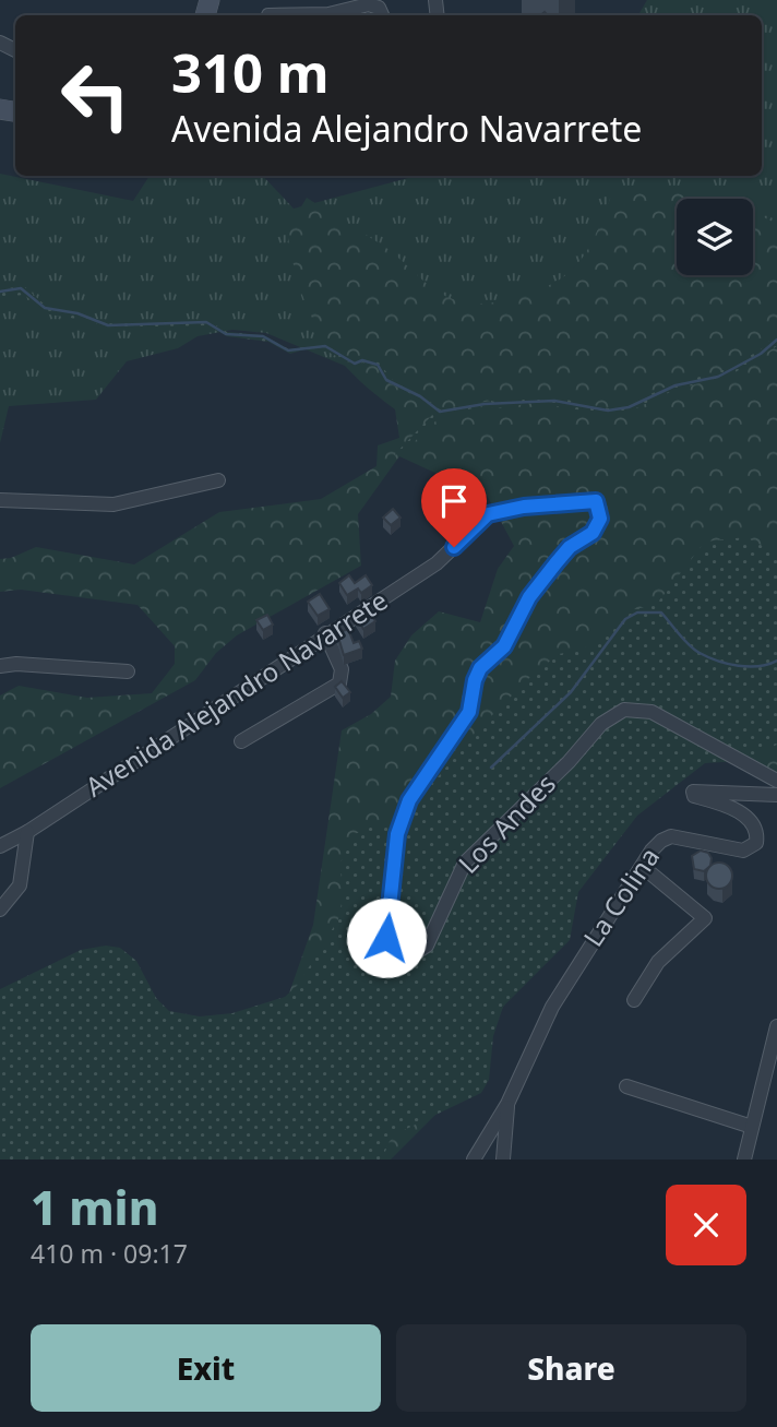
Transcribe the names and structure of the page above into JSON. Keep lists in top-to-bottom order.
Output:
{
  "streets": {
    "street": ["Avenida Alejandro Navarrete", "Los Andes", "La Colina"]
  },
  "crossings": [
    ["Avenida Alejandro Navarrete", "Los Andes"]
  ],
  "page": {
    "turn": ["310 m", "Avenida Alejandro Navarrete"],
    "heading": ["1 min", "410 m · 09:17"],
    "buttons": ["Exit", "Share"]
  }
}
